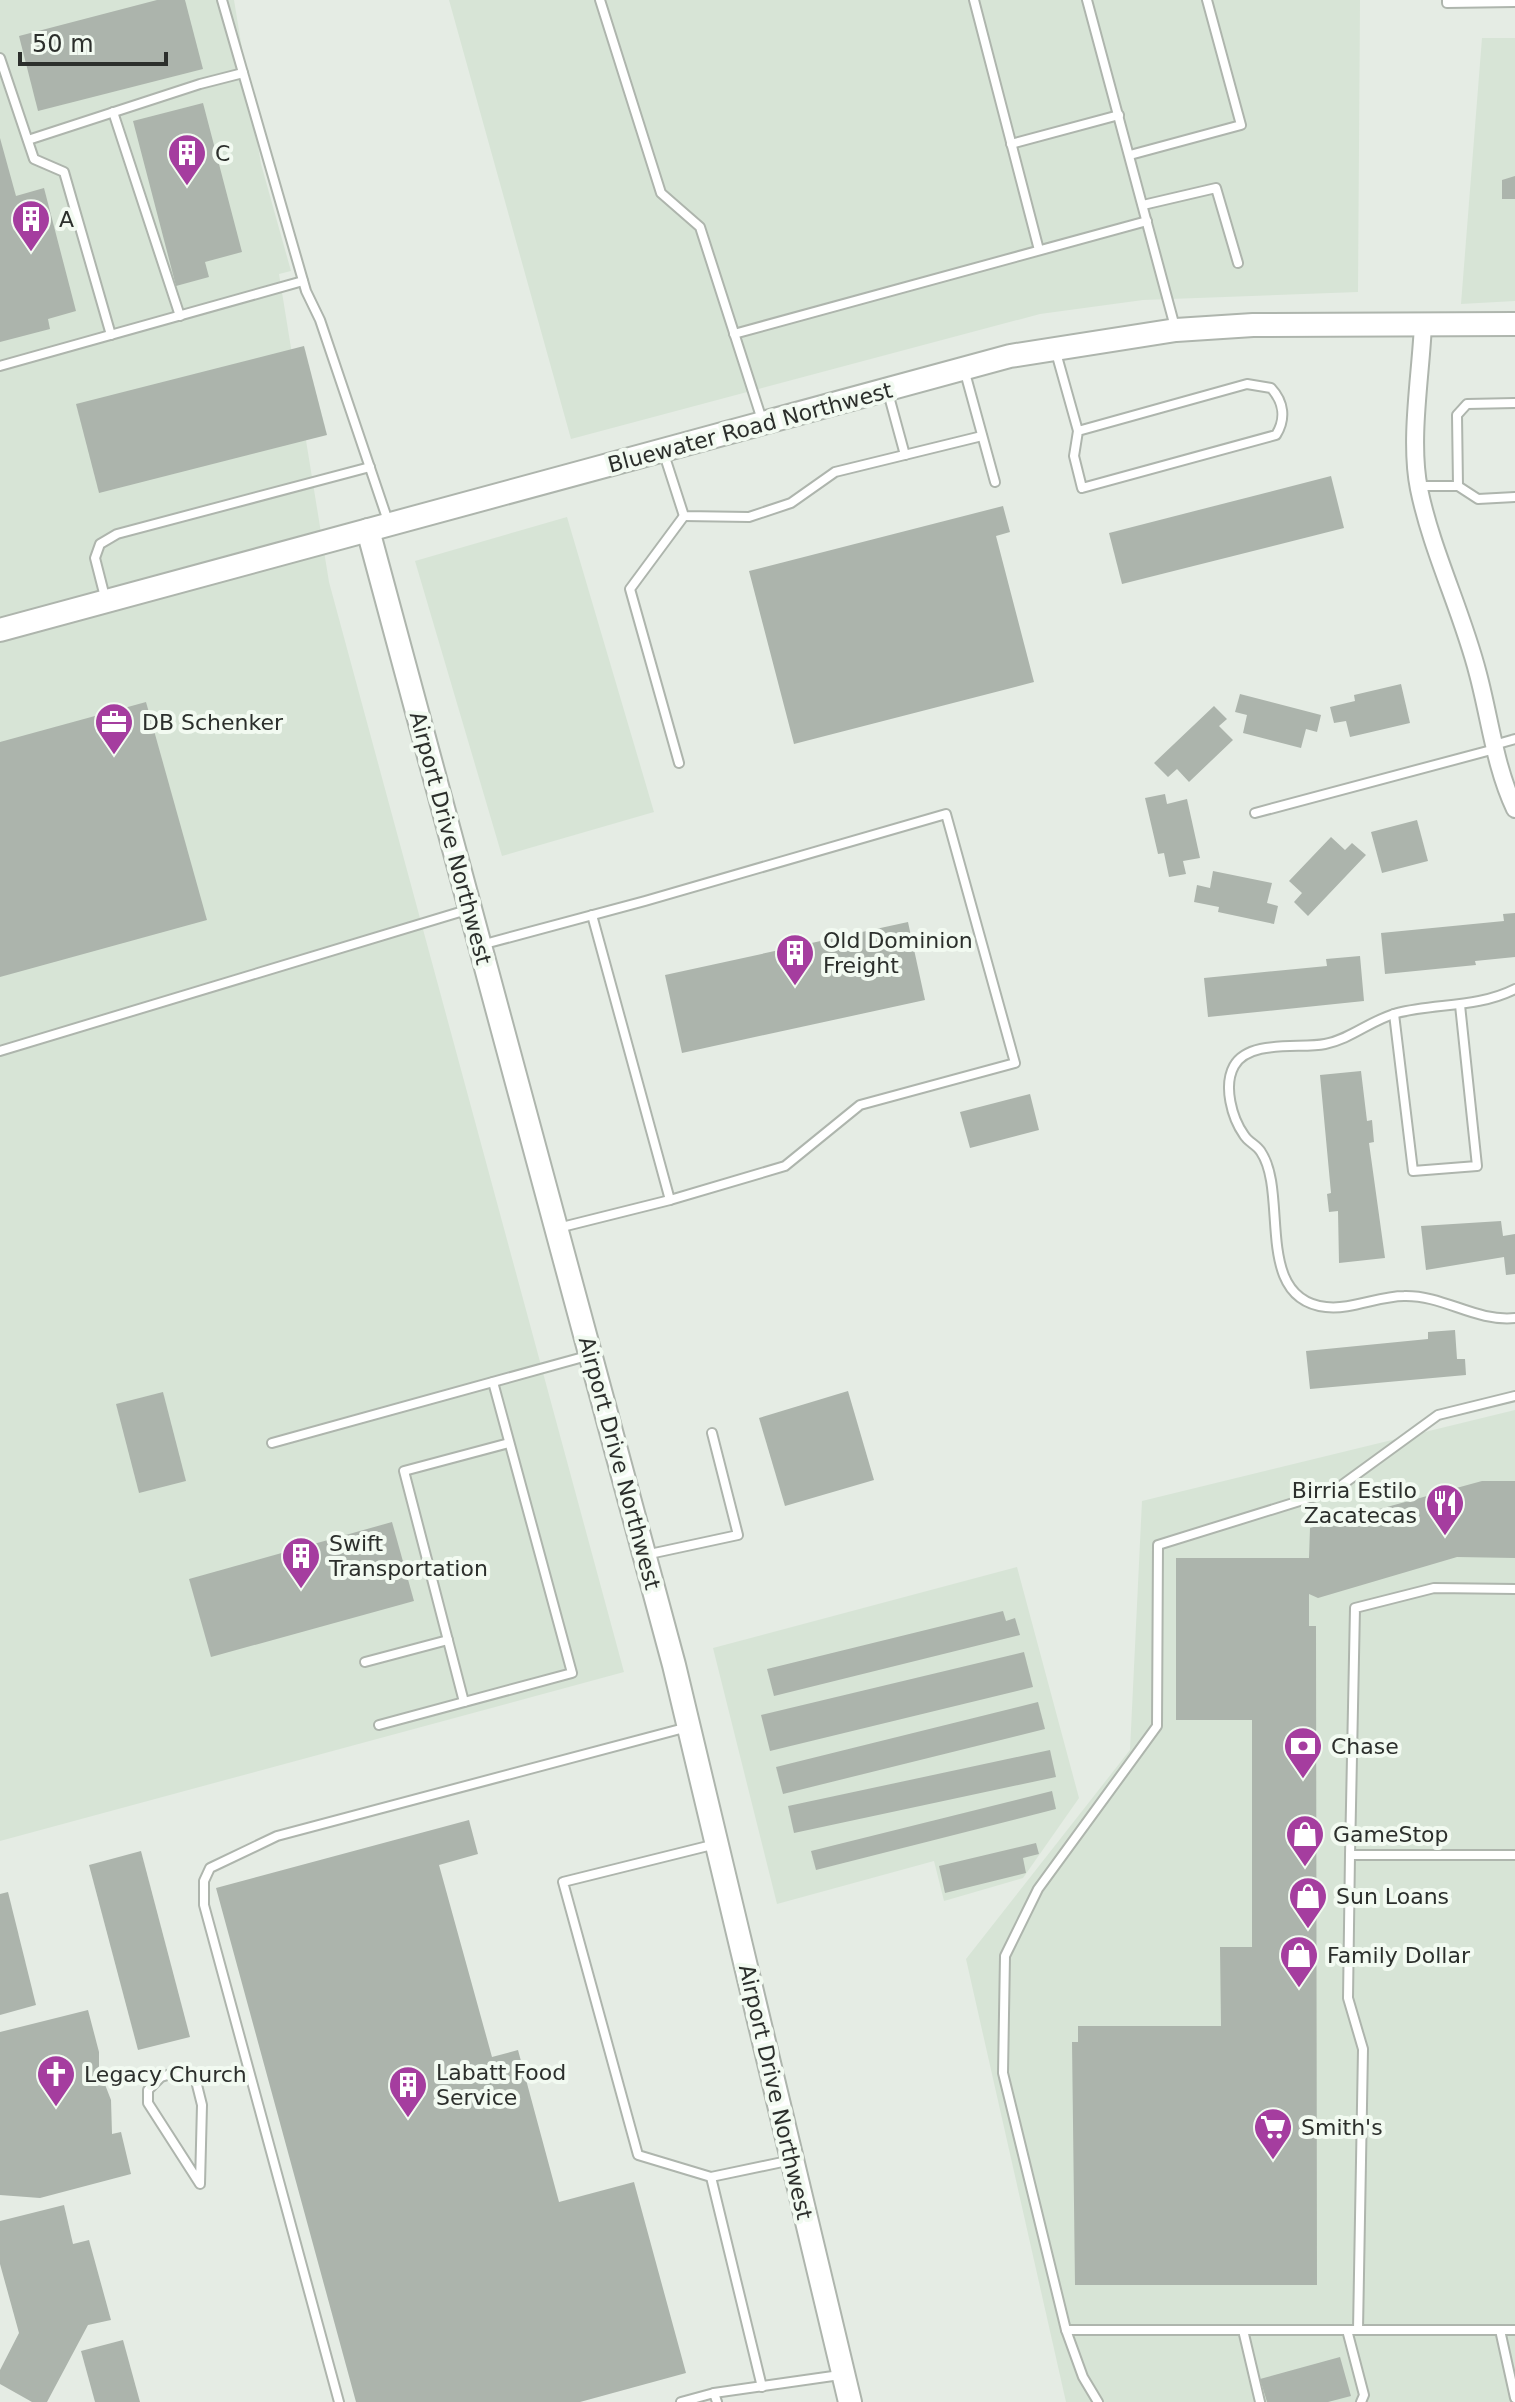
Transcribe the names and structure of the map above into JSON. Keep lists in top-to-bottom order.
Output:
{
  "streets": {
    "street": ["Bluewater Road Northwest", "Airport Drive Northwest"]
  },
  "crossings": [
    ["Bluewater Road Northwest", "Airport Drive Northwest"]
  ],
  "places": {
    "building": [
      "C",
      "A",
      "Old Dominion Freight",
      "Swift Transportation",
      "Labatt Food Service"
    ],
    "office": ["DB Schenker"],
    "restaurant": ["Birria Estilo Zacatecas"],
    "bank": ["Chase"],
    "shop": ["GameStop", "Sun Loans", "Family Dollar"],
    "church": ["Legacy Church"],
    "supermarket": ["Smith's"]
  },
  "scale_bar": "50 m"
}
